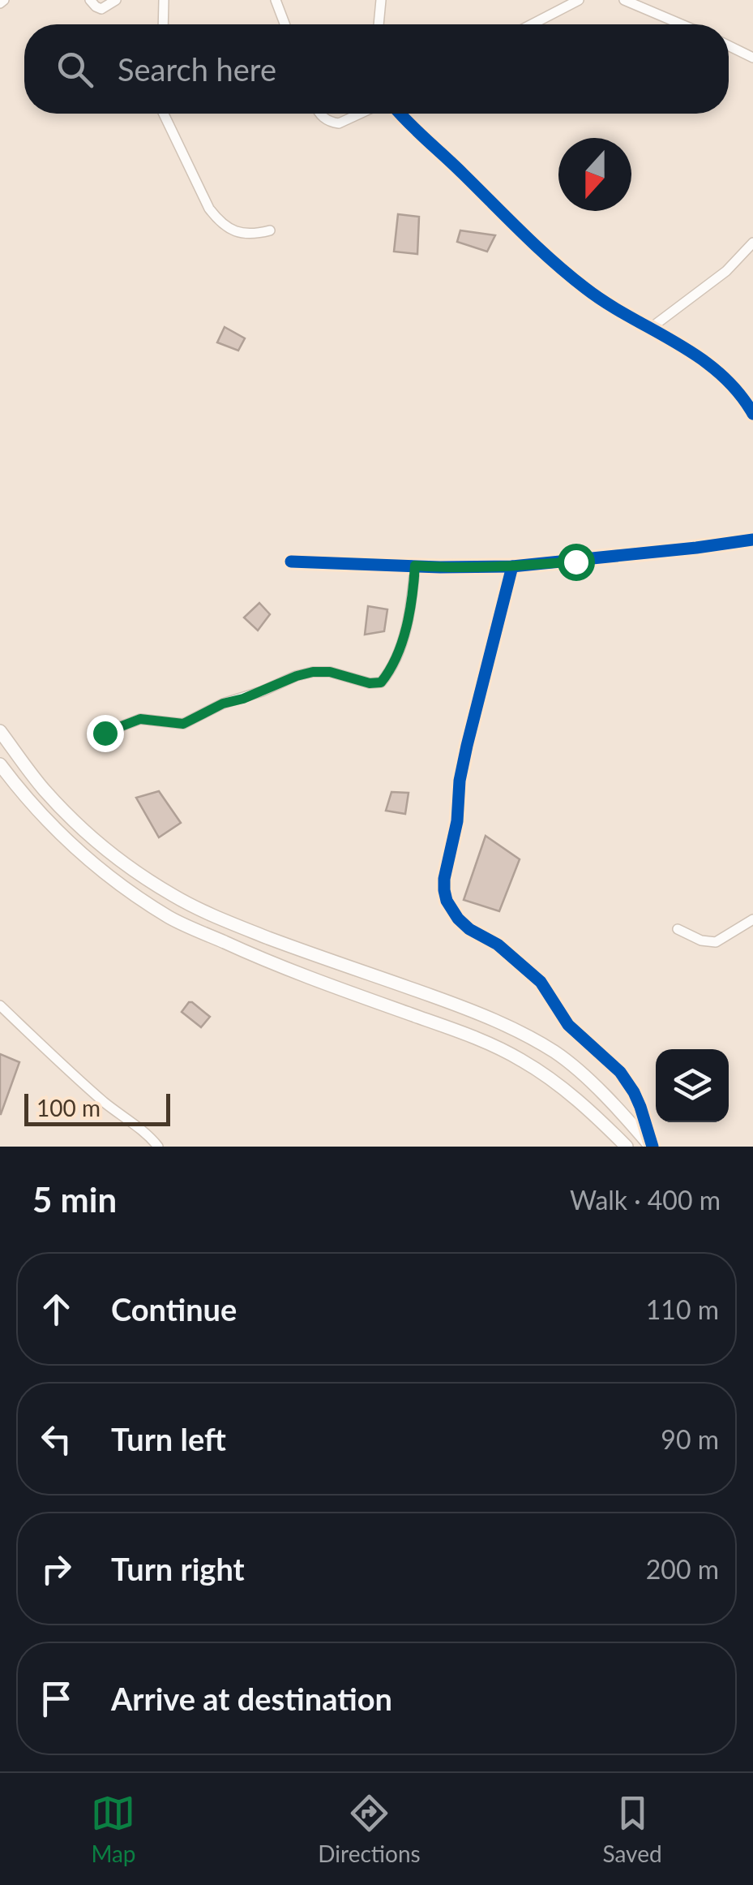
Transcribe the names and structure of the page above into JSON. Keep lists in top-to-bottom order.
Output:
{
  "scale_bar": "100 m",
  "north": "bottom",
  "page": {
    "search": "Search here",
    "scale": "100 m",
    "heading": ["5 min", "Walk · 400 m"],
    "list": [
      ["Continue", "110 m"],
      ["Turn left", "90 m"],
      ["Turn right", "200 m"],
      "Arrive at destination"
    ],
    "nav": ["Map", "Directions", "Saved"]
  }
}
